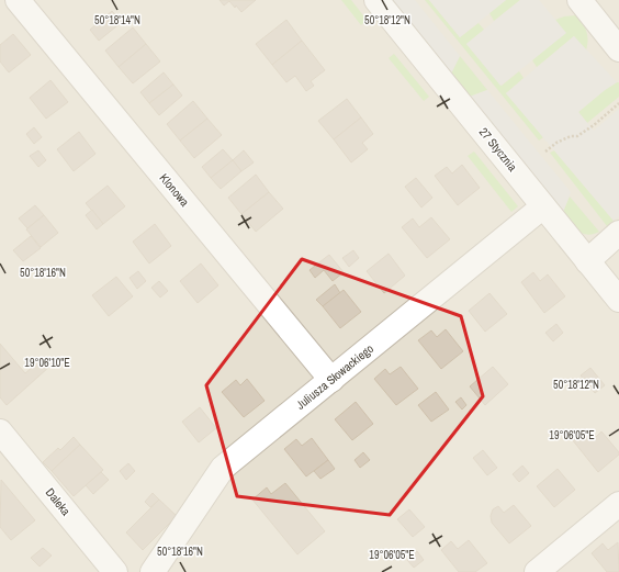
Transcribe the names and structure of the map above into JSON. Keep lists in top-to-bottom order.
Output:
{
  "streets": {
    "street": [
      "27 Stycznia",
      "Klonowa",
      "Juliusza Słowackiego",
      "Daleka"
    ]
  },
  "crossings": [
    ["27 Stycznia", "Juliusza Słowackiego"],
    ["Klonowa", "Juliusza Słowackiego"]
  ],
  "coordinates": [
    "50°18'14\"N",
    "50°18'12\"N",
    "50°18'16\"N",
    "19°06'10\"E",
    "19°06'05\"E"
  ]
}
